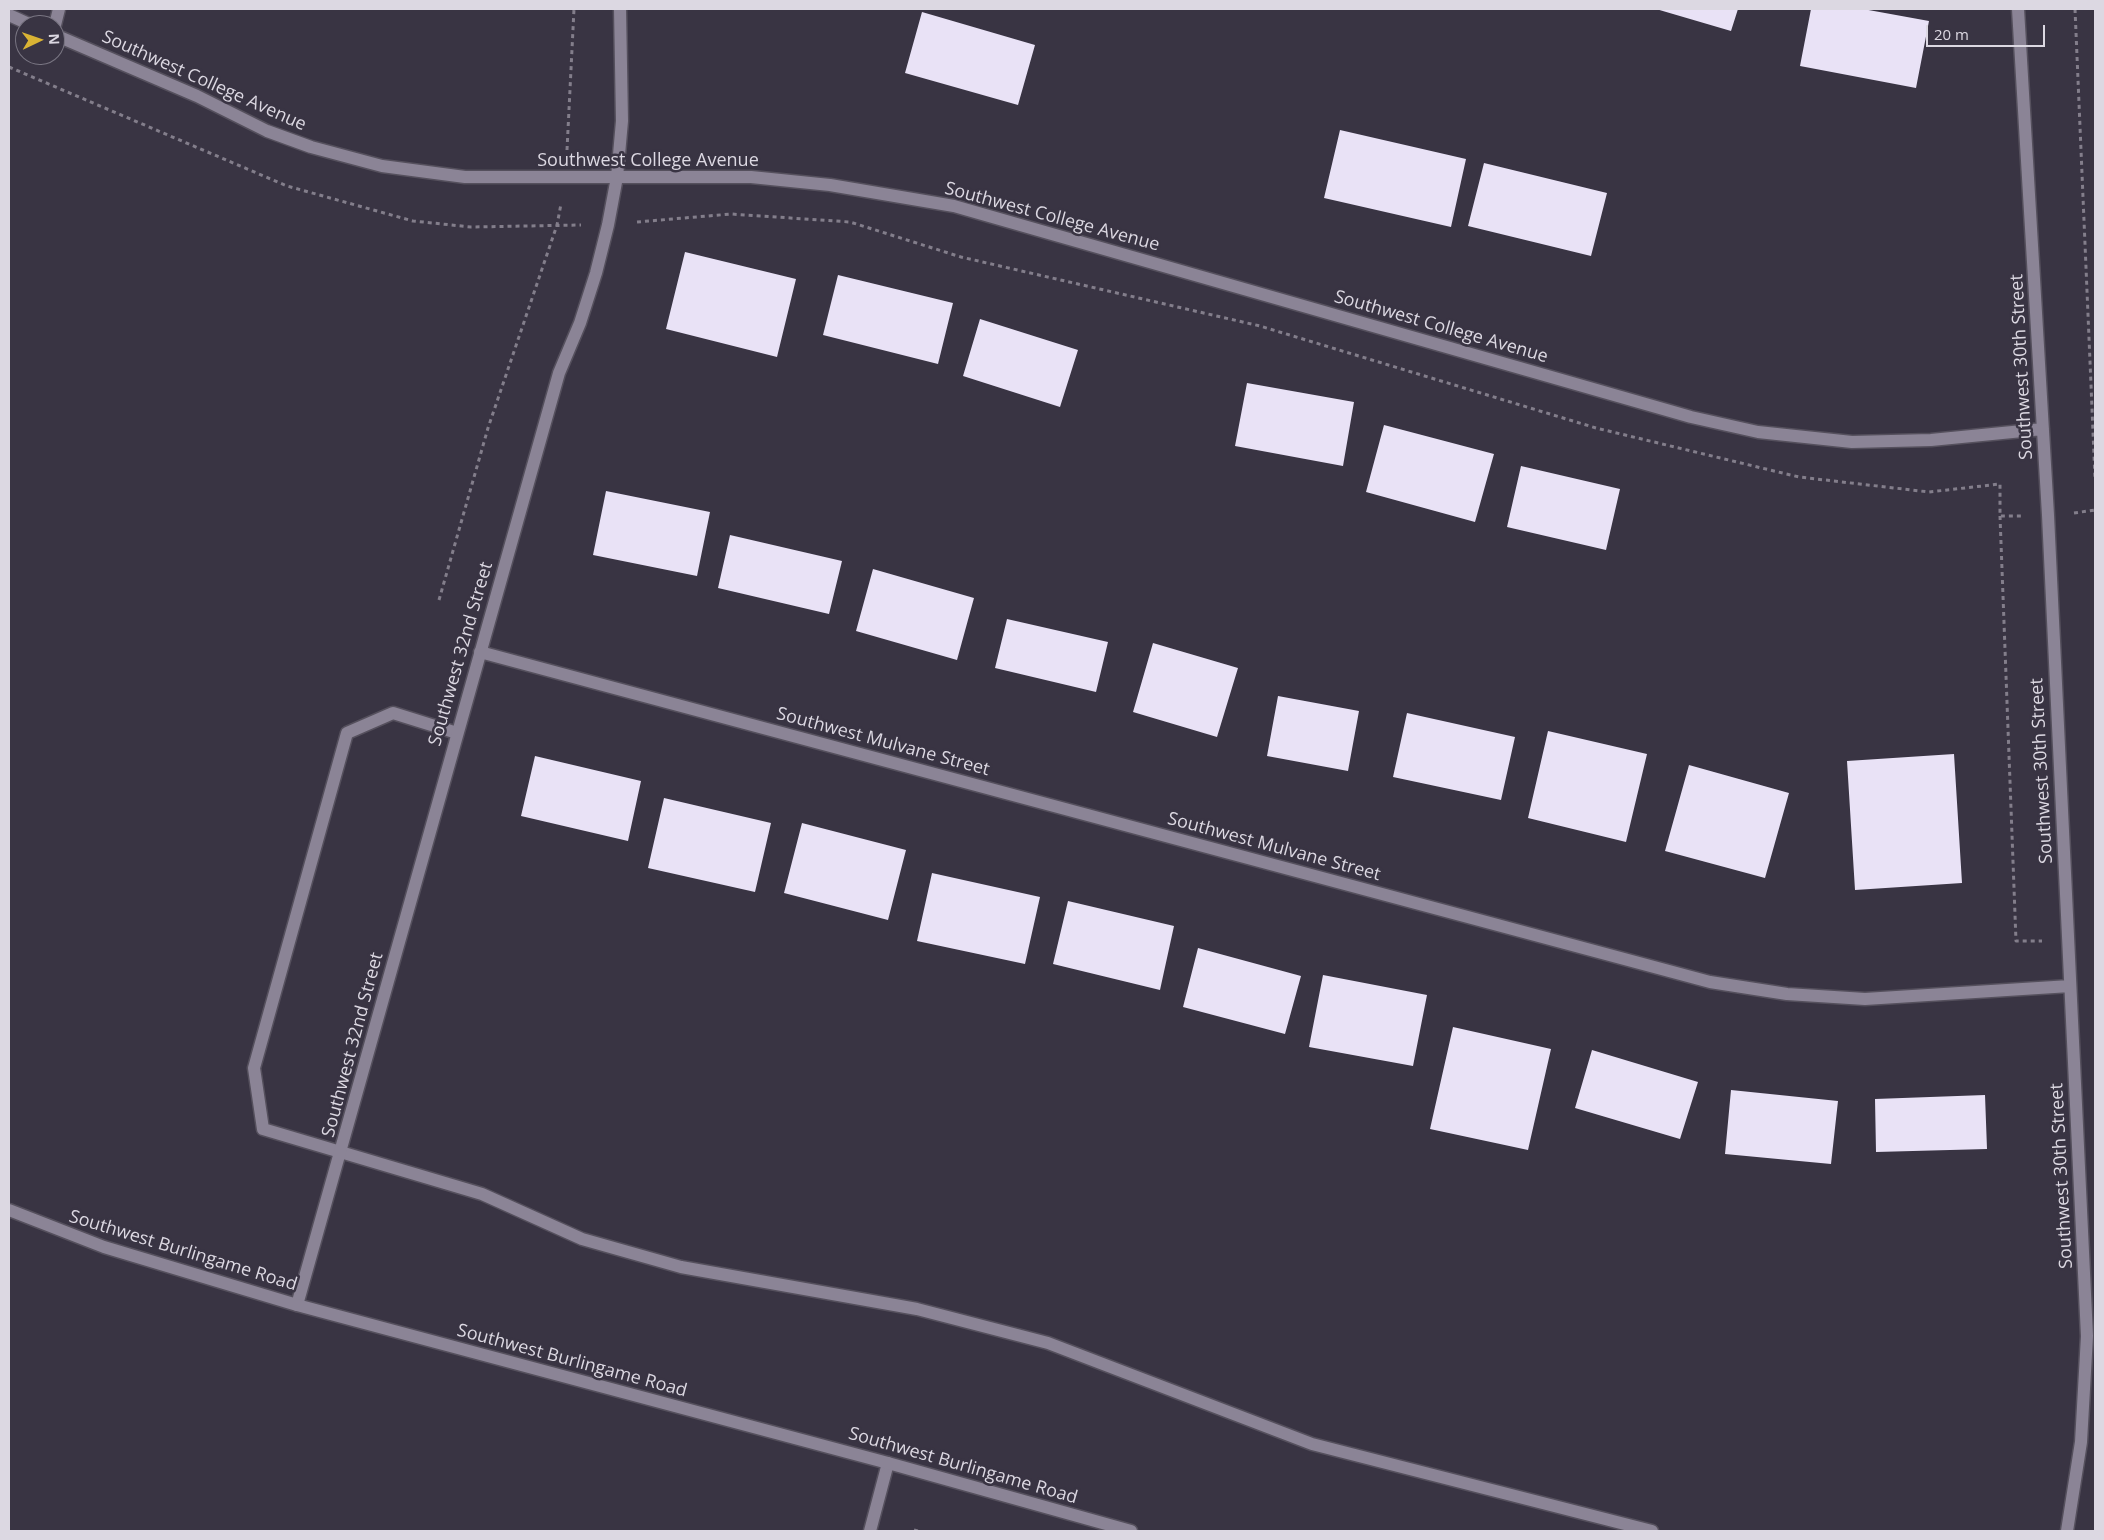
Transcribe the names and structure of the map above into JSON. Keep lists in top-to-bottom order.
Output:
{
  "streets": {
    "street": [
      "Southwest College Avenue",
      "Southwest 30th Street",
      "Southwest 32nd Street",
      "Southwest Mulvane Street",
      "Southwest Burlingame Road"
    ]
  },
  "crossings": [
    ["Southwest College Avenue", "Southwest 30th Street"],
    ["Southwest College Avenue", "Southwest 32nd Street"],
    ["Southwest 30th Street", "Southwest Mulvane Street"],
    ["Southwest 32nd Street", "Southwest Mulvane Street"],
    ["Southwest 32nd Street", "Southwest Burlingame Road"]
  ],
  "scale_bar": "20 m",
  "north": "right"
}
